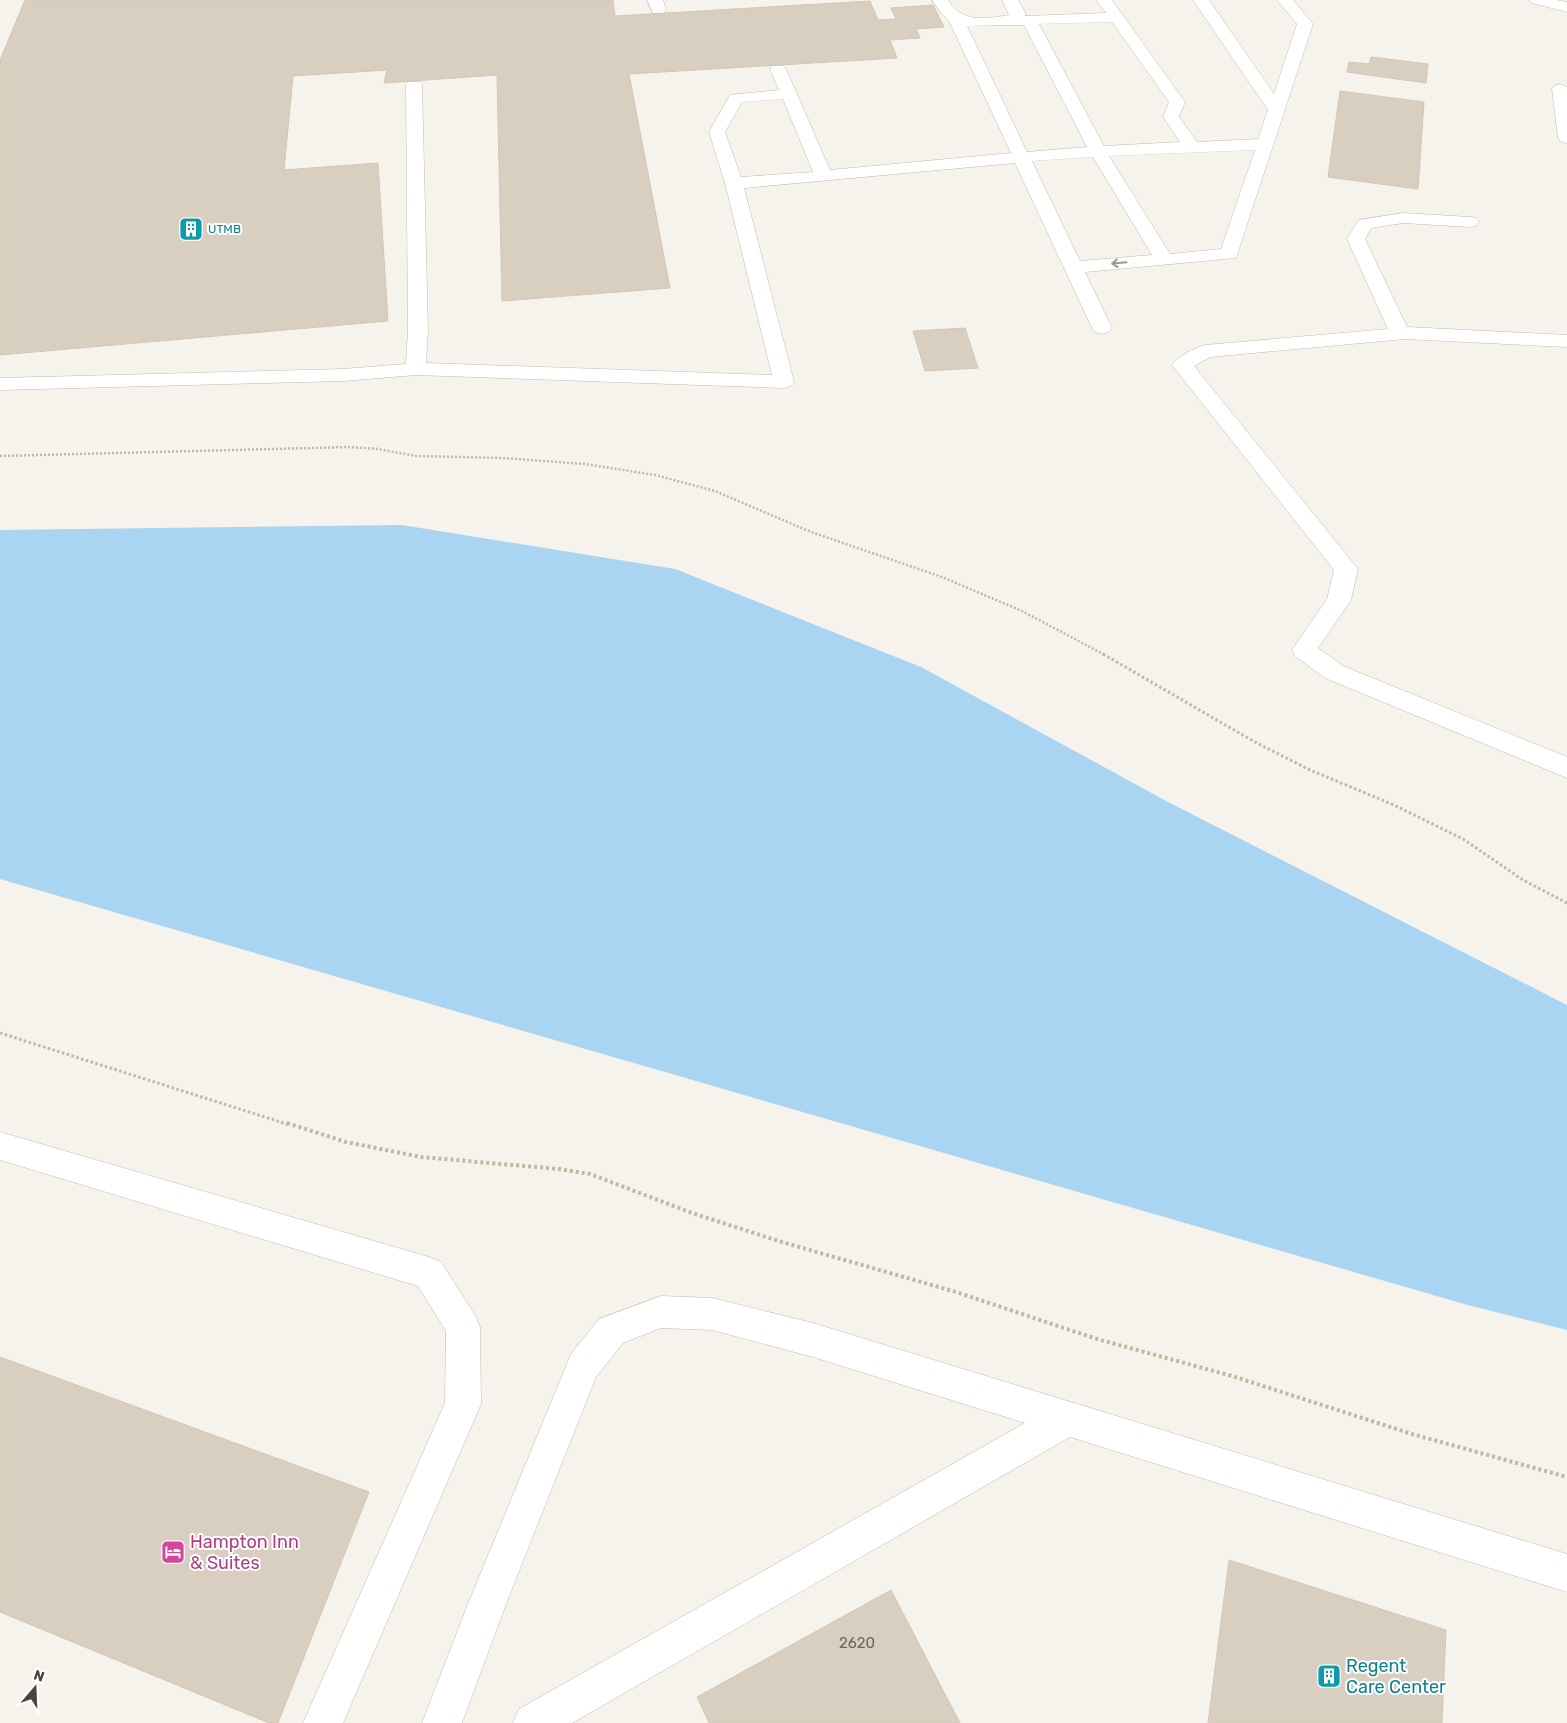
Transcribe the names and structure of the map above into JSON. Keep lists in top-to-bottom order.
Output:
{
  "places": {
    "building": ["UTMB", "Regent Care Center"],
    "hotel": ["Hampton Inn & Suites"]
  },
  "house_numbers": ["2620"],
  "north": "top"
}
